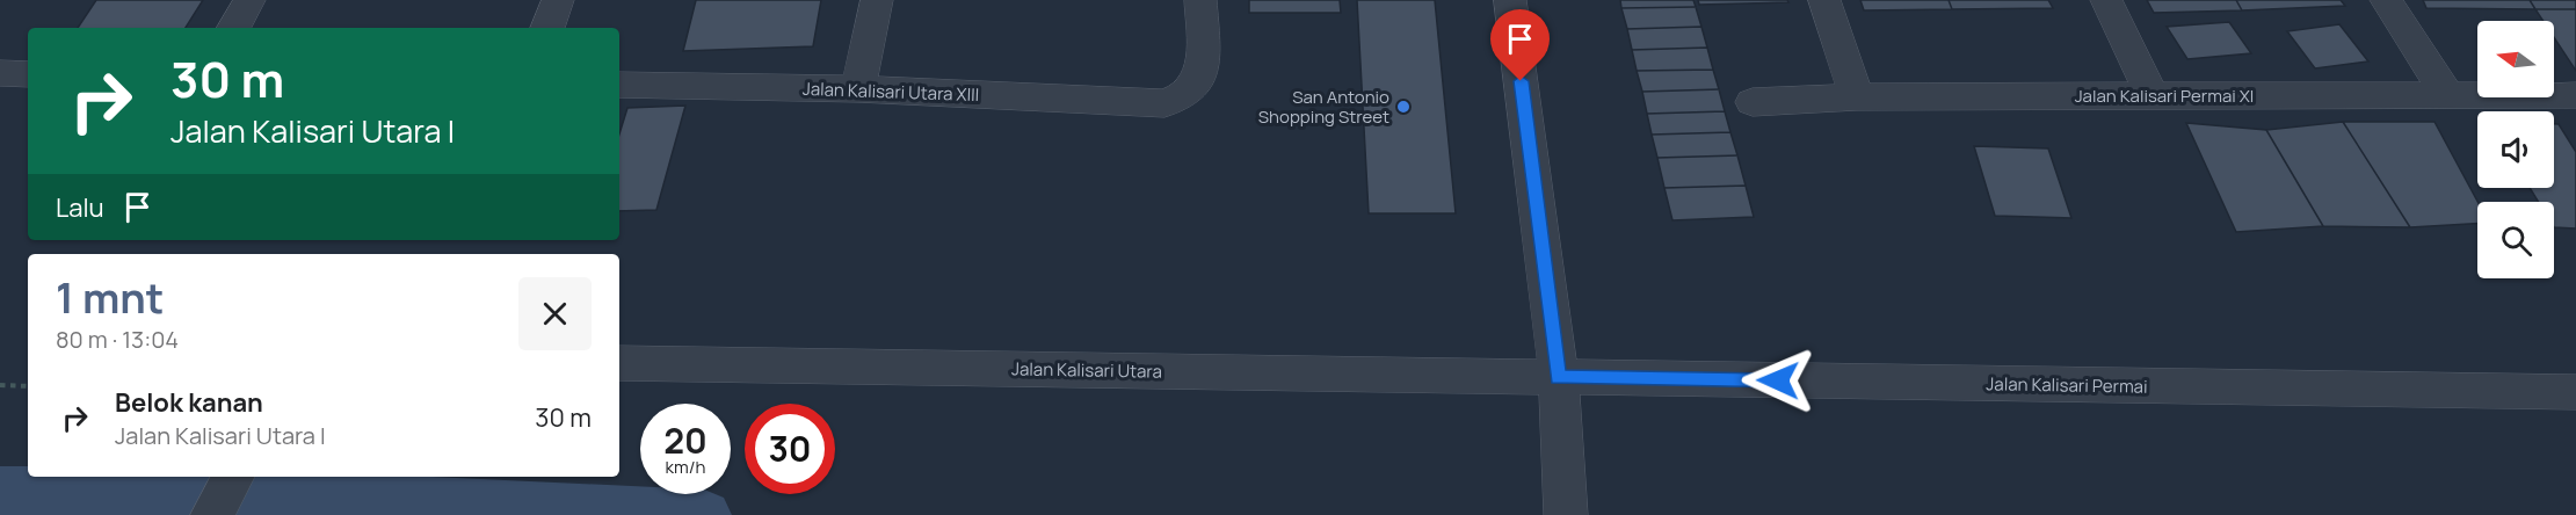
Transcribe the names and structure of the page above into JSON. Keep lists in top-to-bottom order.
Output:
{
  "streets": {
    "street": [
      "Jalan Kalisari Utara XIII",
      "Jalan Kalisari Permai XI",
      "Jalan Kalisari Utara",
      "Jalan Kalisari Permai"
    ]
  },
  "crossings": [
    ["Jalan Kalisari Utara", "Jalan Kalisari Permai"]
  ],
  "places": ["San Antonio Shopping Street"],
  "north": "left",
  "page": {
    "turn": ["30 m", "Jalan Kalisari Utara I"],
    "then": "Lalu",
    "heading": ["1 mnt", "80 m · 13:04"],
    "list": [
      {
        "name": "Belok kanan",
        "note": "Jalan Kalisari Utara I",
        "value": "30 m"
      }
    ],
    "speed": "20 km/h",
    "limit": "30"
  }
}
